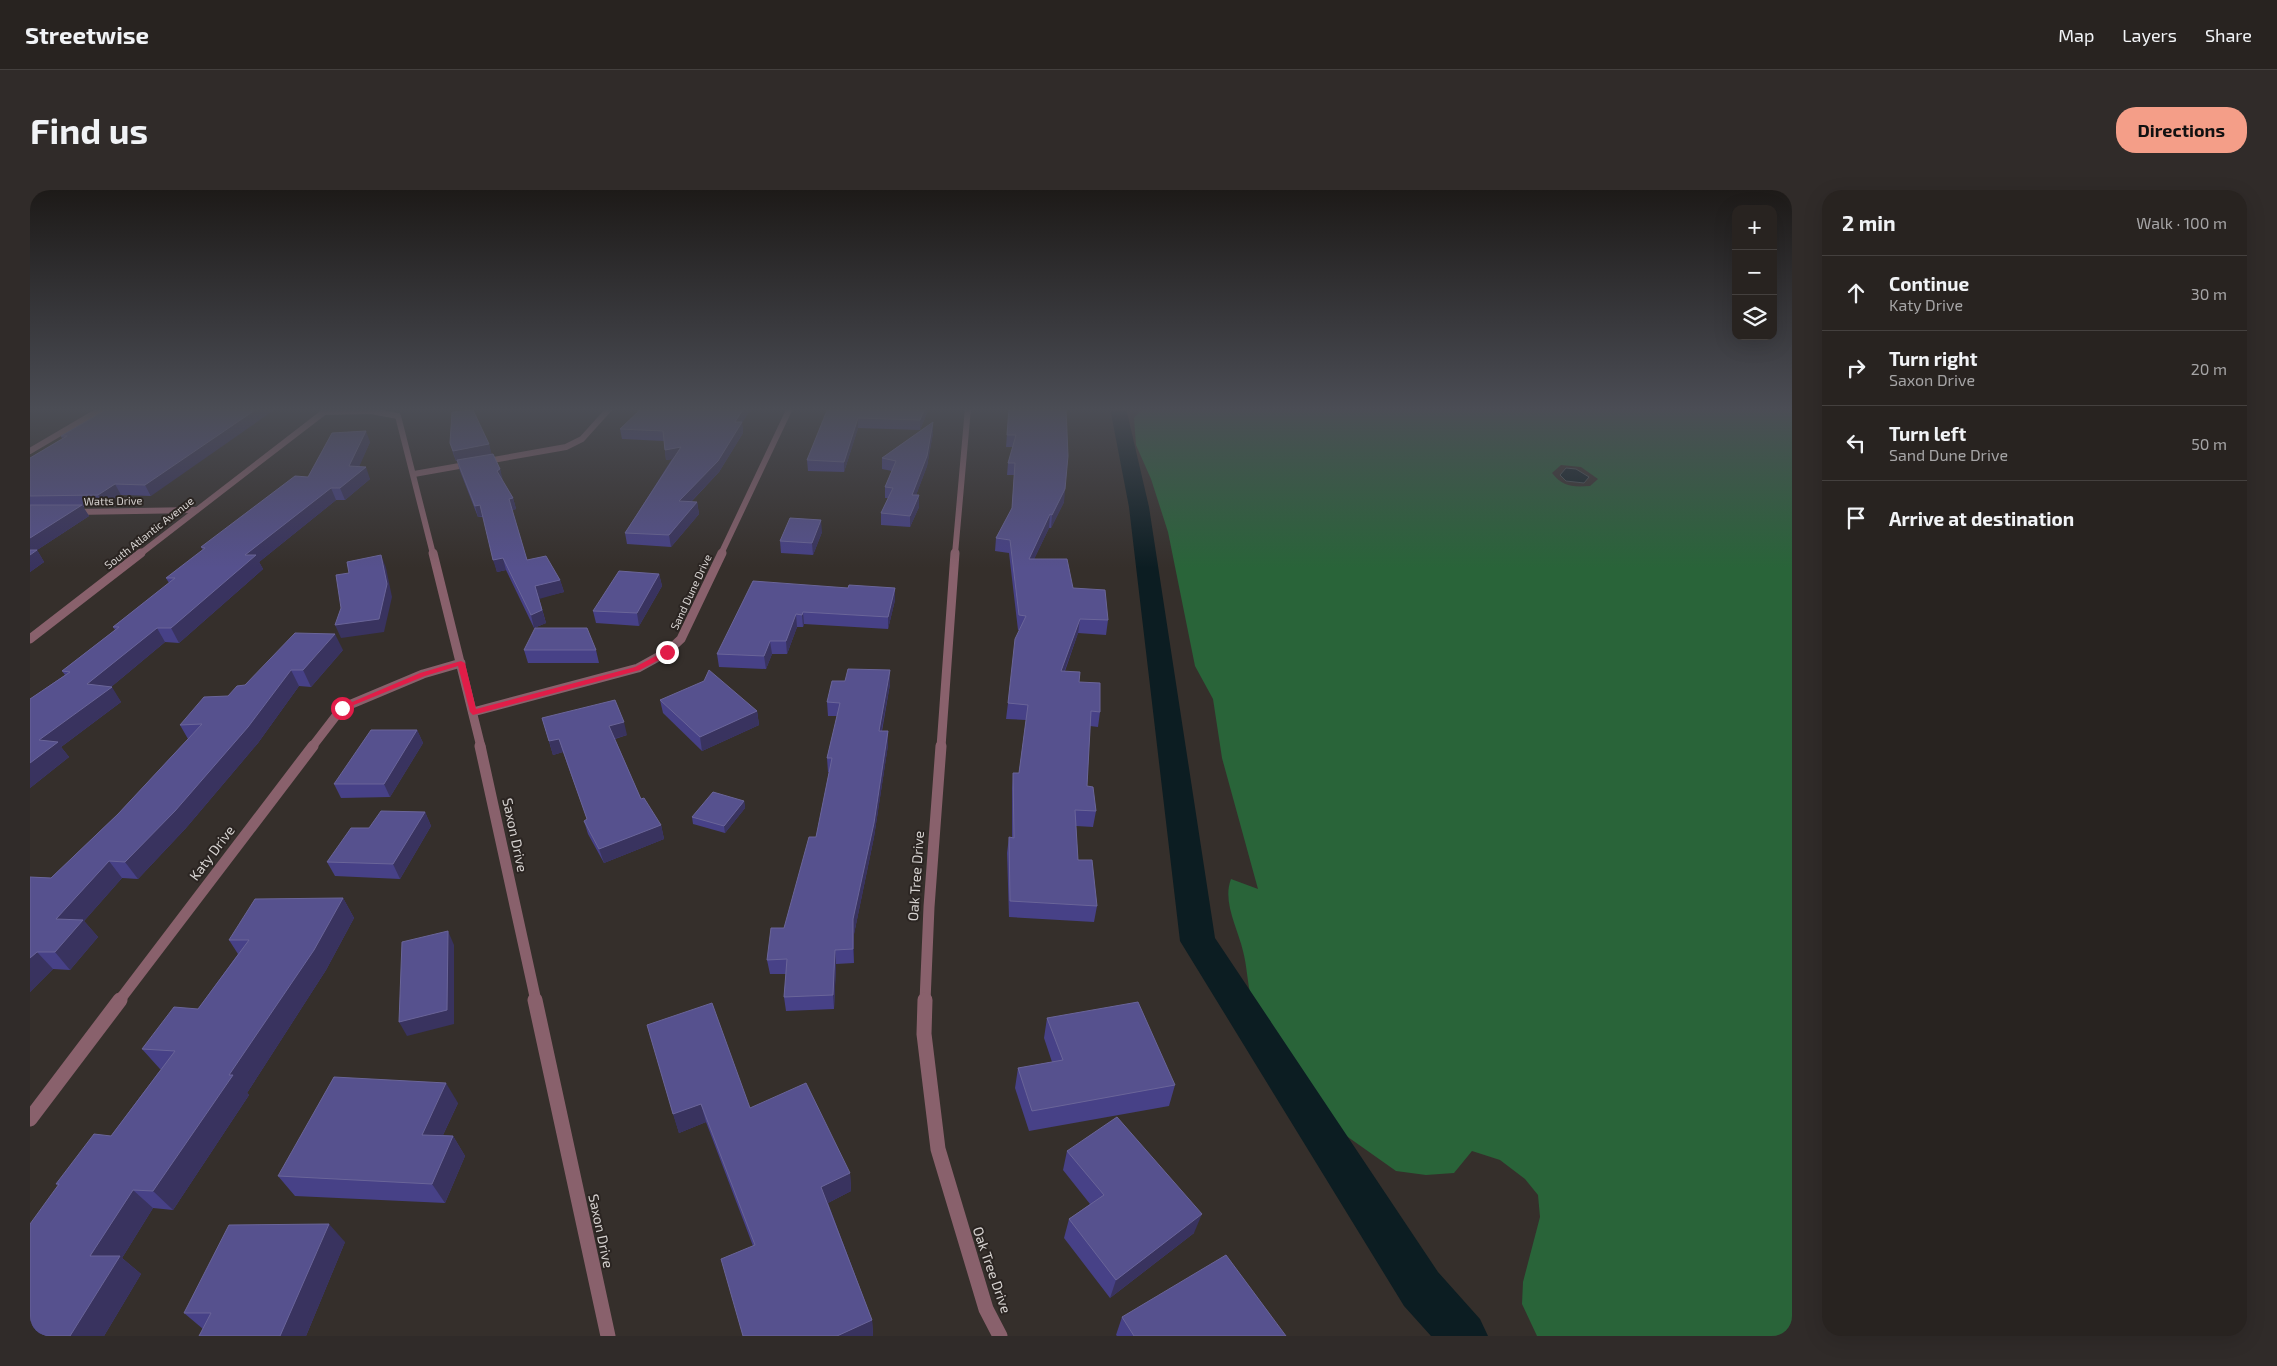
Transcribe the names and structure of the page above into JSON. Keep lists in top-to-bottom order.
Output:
{
  "streets": {
    "street": [
      "Watts Drive",
      "South Atlantic Avenue",
      "Sand Dune Drive",
      "Saxon Drive",
      "Katy Drive",
      "Oak Tree Drive"
    ]
  },
  "crossings": [
    ["Watts Drive", "South Atlantic Avenue"],
    ["Sand Dune Drive", "Saxon Drive"],
    ["Saxon Drive", "Katy Drive"]
  ],
  "page": {
    "header": "Streetwise",
    "nav": ["Map", "Layers", "Share"],
    "buttons": "Directions",
    "title": "Find us",
    "heading": ["2 min", "Walk · 100 m"],
    "map_buttons": ["+", "−"],
    "list": [
      ["Continue", "Katy Drive", "30 m"],
      ["Turn right", "Saxon Drive", "20 m"],
      ["Turn left", "Sand Dune Drive", "50 m"],
      "Arrive at destination"
    ]
  }
}
